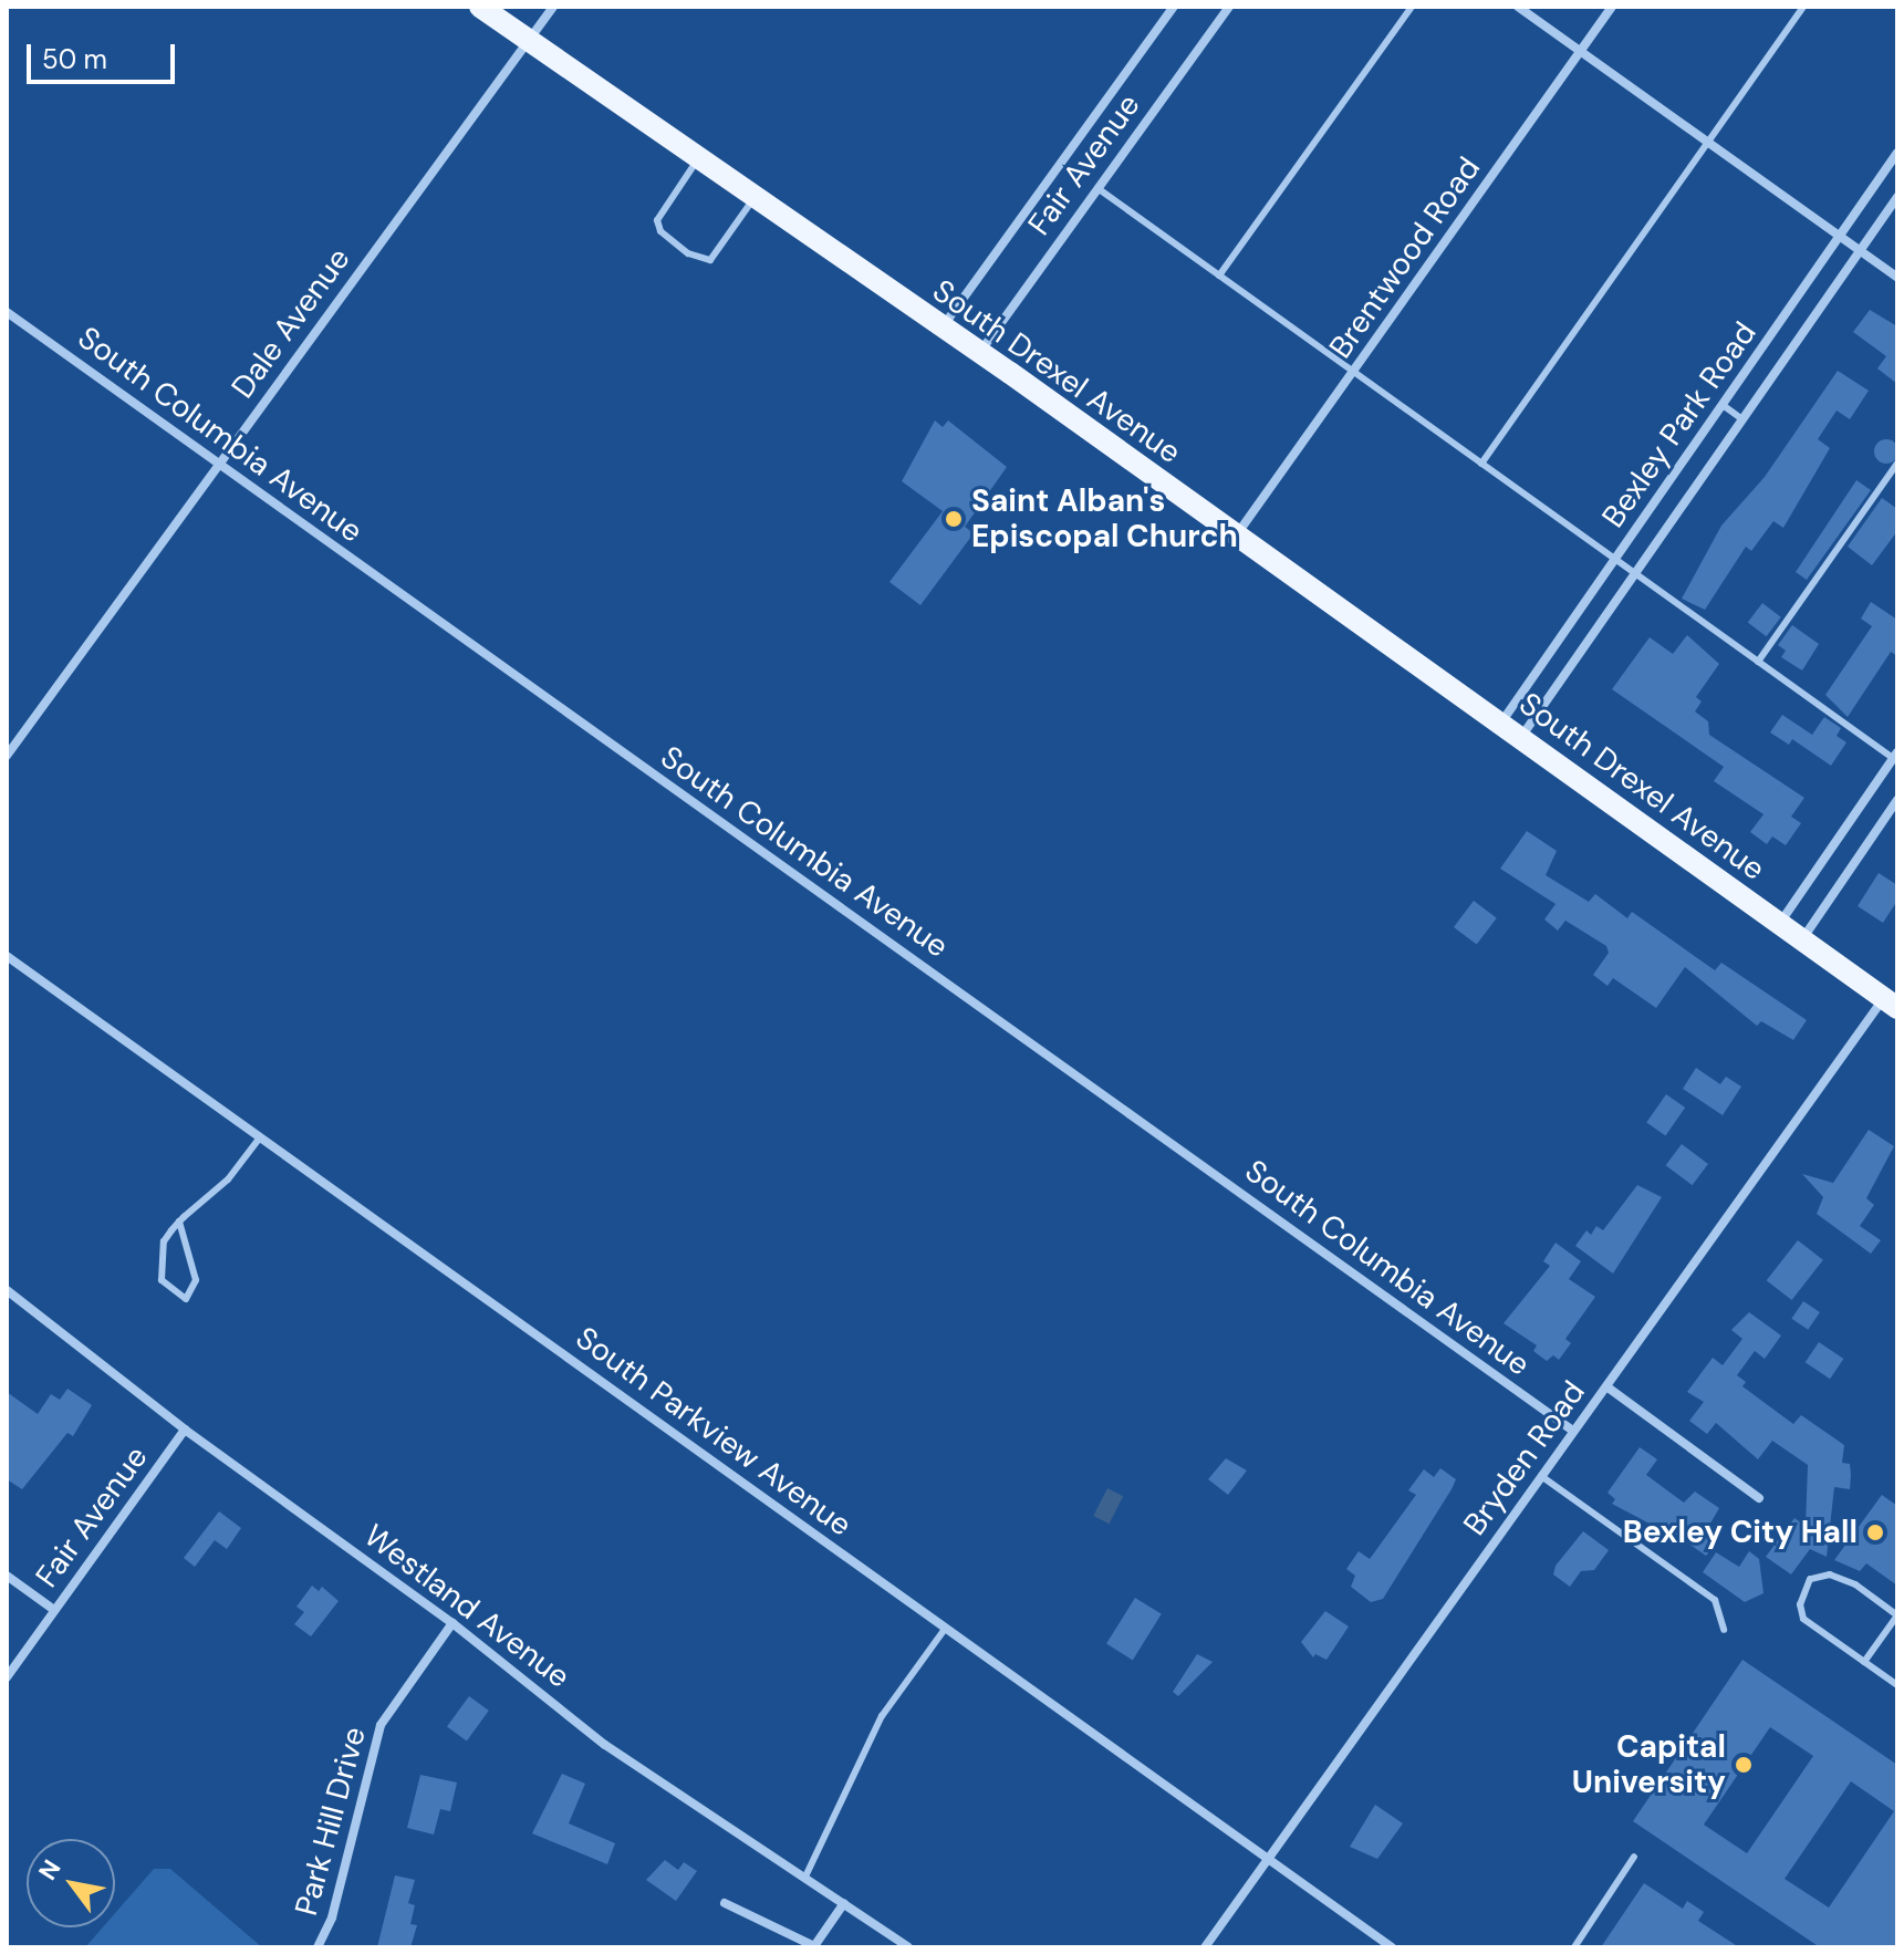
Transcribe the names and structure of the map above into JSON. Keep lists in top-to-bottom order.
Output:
{
  "streets": {
    "main road": ["South Drexel Avenue"],
    "street": [
      "Fair Avenue",
      "Brentwood Road",
      "Dale Avenue",
      "Bexley Park Road",
      "South Columbia Avenue",
      "South Parkview Avenue",
      "Bryden Road",
      "Westland Avenue",
      "Park Hill Drive"
    ]
  },
  "crossings": [
    ["Fair Avenue", "South Drexel Avenue"],
    ["Fair Avenue", "Westland Avenue"],
    ["Brentwood Road", "South Drexel Avenue"],
    ["Dale Avenue", "South Drexel Avenue"],
    ["Dale Avenue", "South Columbia Avenue"],
    ["South Drexel Avenue", "Bexley Park Road"],
    ["South Drexel Avenue", "Bryden Road"],
    ["South Columbia Avenue", "Bryden Road"],
    ["South Parkview Avenue", "Bryden Road"],
    ["Westland Avenue", "Park Hill Drive"]
  ],
  "places": ["Saint Alban's Episcopal Church", "Bexley City Hall", "Capital University"],
  "scale_bar": "50 m",
  "north": "top left"
}
